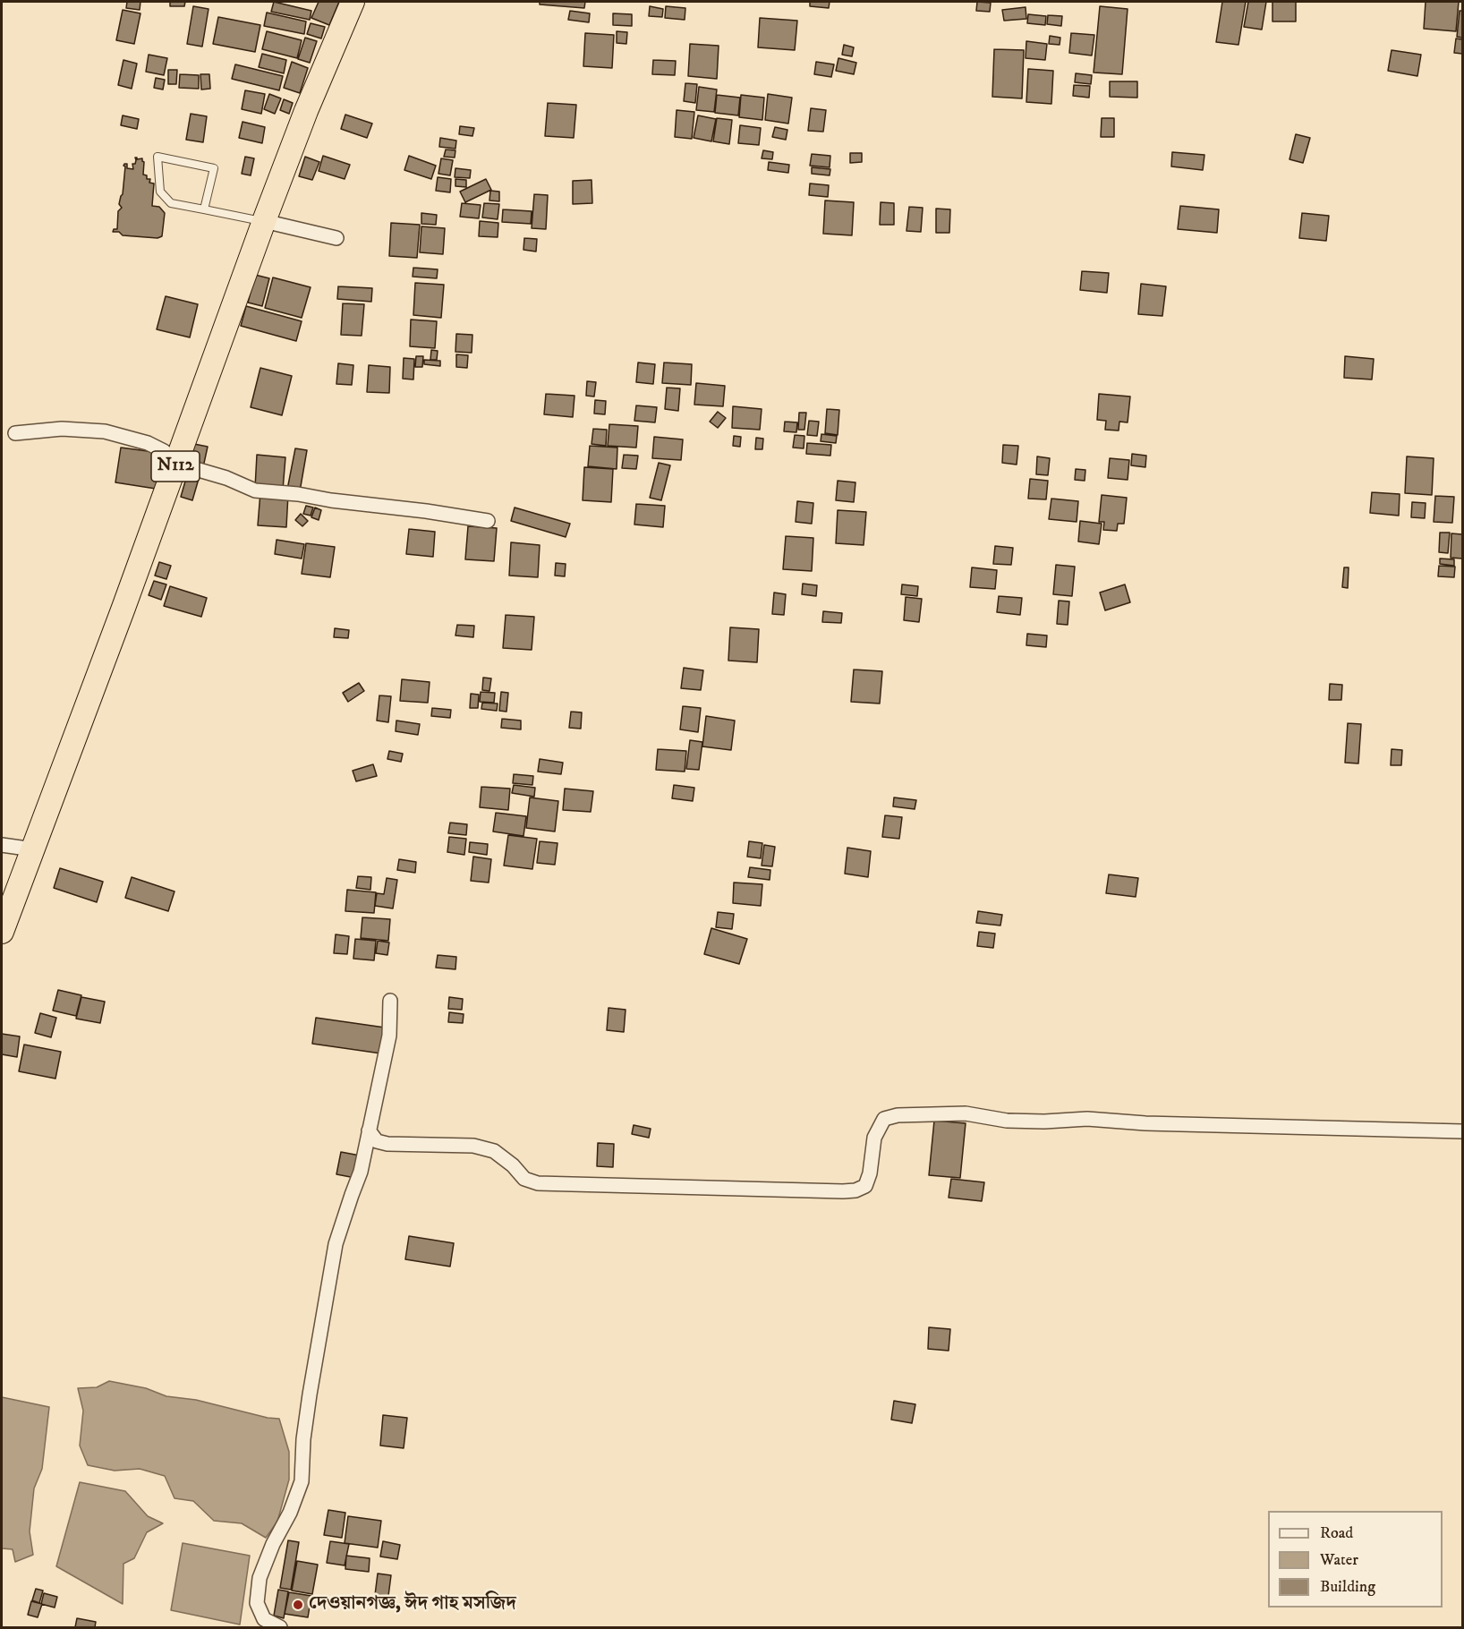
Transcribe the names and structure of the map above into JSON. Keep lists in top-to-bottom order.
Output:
{
  "streets": {
    "highway": ["N112"]
  },
  "places": ["দেওয়ানগজ্ঞ, ঈদ গাহ মসজিদ"],
  "legend": ["Road", "Water", "Building"]
}
